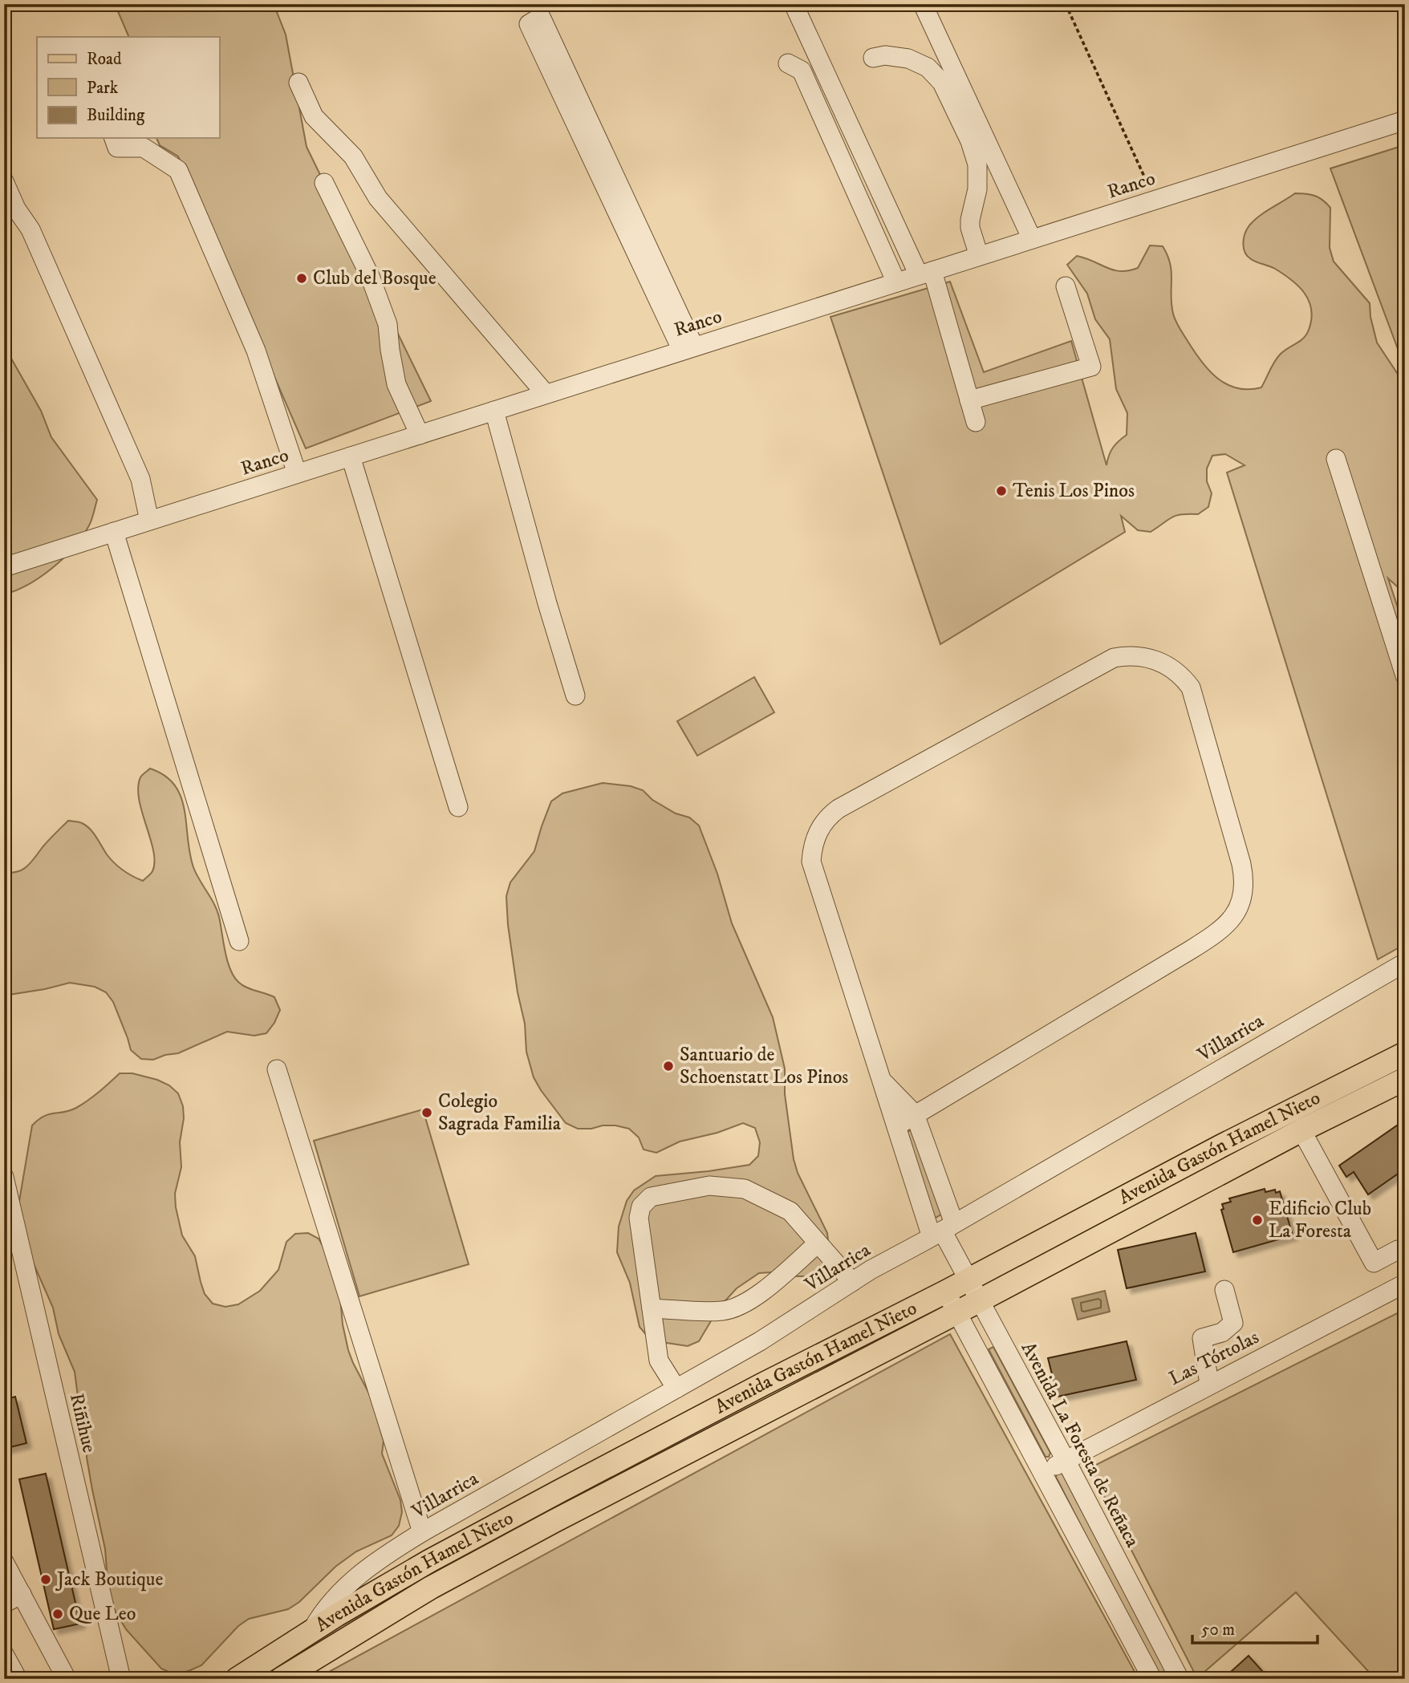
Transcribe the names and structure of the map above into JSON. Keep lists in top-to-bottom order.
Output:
{
  "streets": {
    "main road": ["Avenida Gastón Hamel Nieto"],
    "street": [
      "Ranco",
      "Villarrica",
      "Las Tórtolas",
      "Riñihue",
      "Avenida La Foresta de Reñaca"
    ]
  },
  "crossings": [
    ["Villarrica", "Avenida Gastón Hamel Nieto"],
    ["Villarrica", "Avenida La Foresta de Reñaca"],
    ["Avenida Gastón Hamel Nieto", "Avenida La Foresta de Reñaca"],
    ["Las Tórtolas", "Avenida La Foresta de Reñaca"]
  ],
  "places": [
    "Club del Bosque",
    "Tenis Los Pinos",
    "Santuario de Schoenstatt Los Pinos",
    "Colegio Sagrada Familia",
    "Edificio Club La Foresta",
    "Jack Boutique",
    "Que Leo"
  ],
  "legend": ["Road", "Park", "Building"],
  "scale_bar": "50 m"
}
